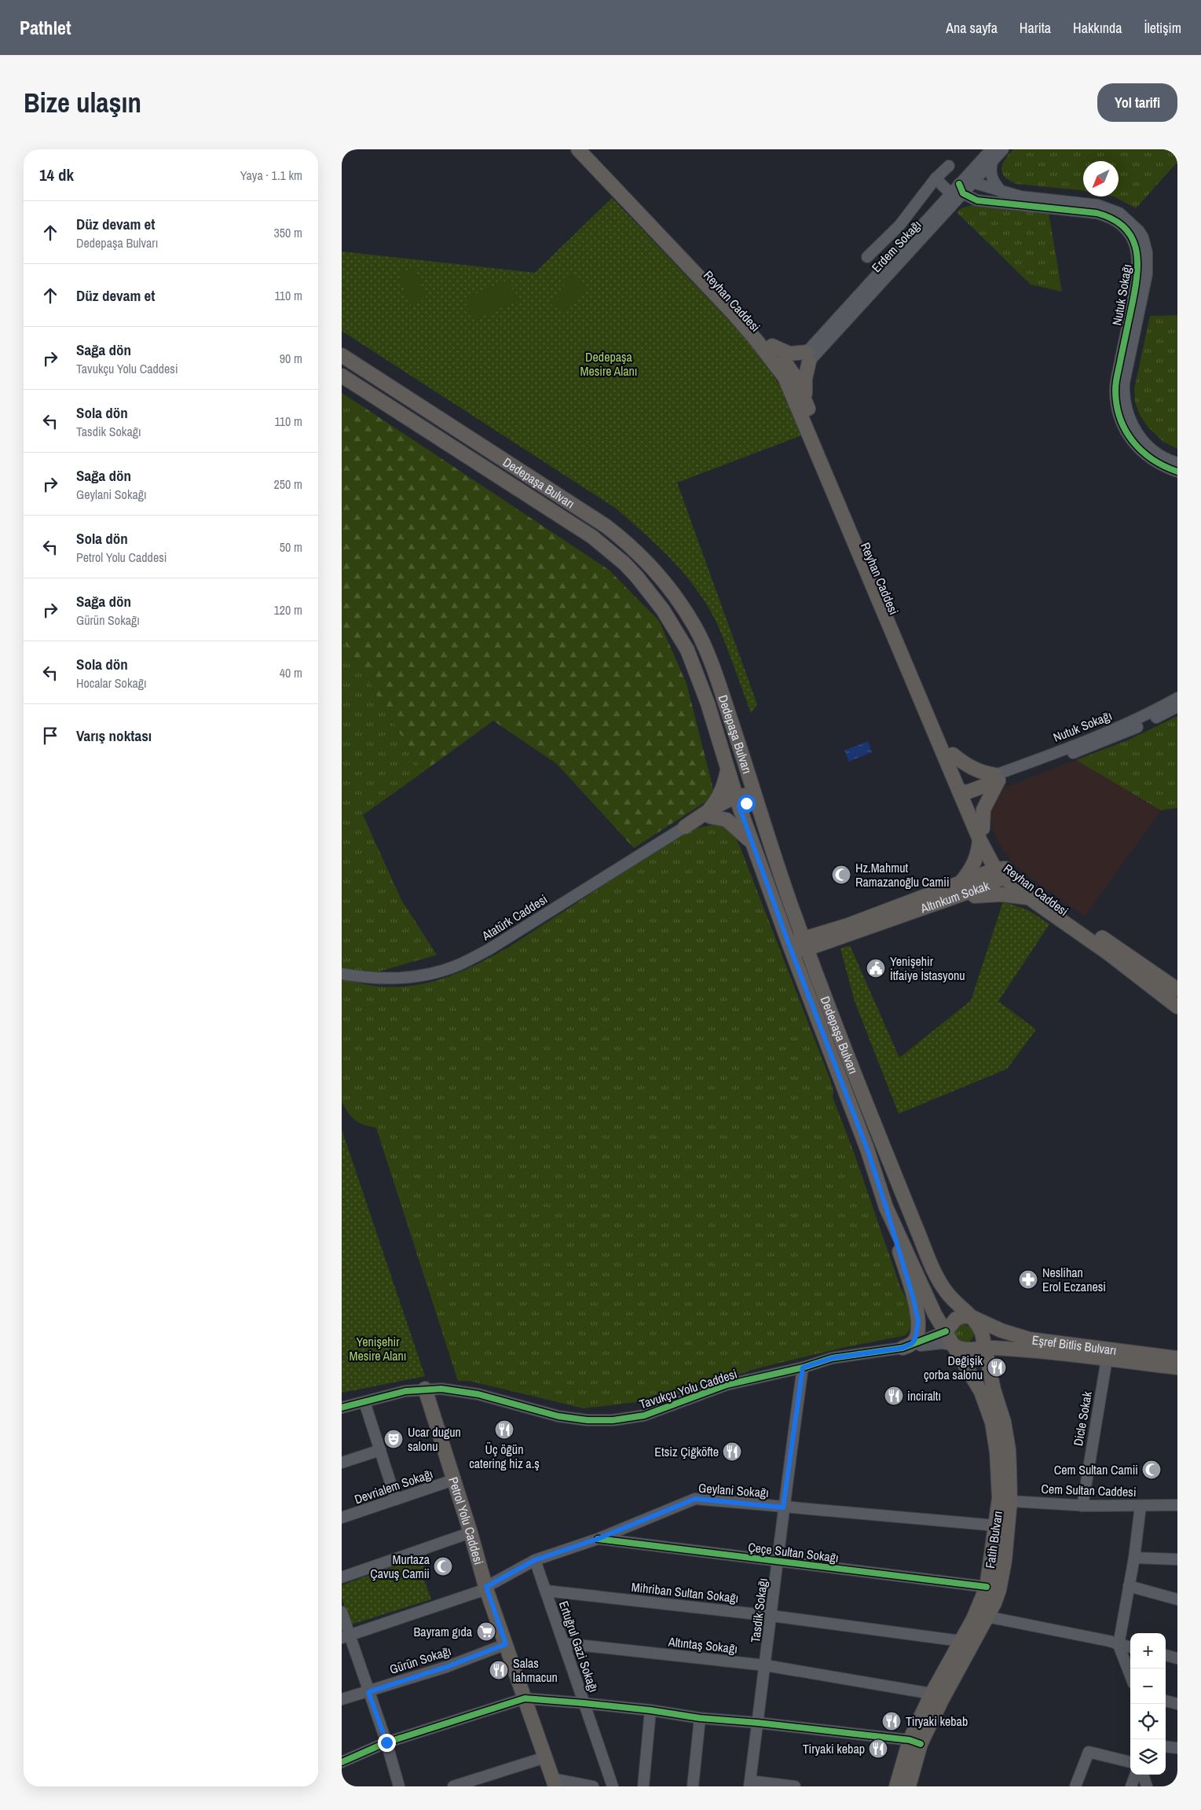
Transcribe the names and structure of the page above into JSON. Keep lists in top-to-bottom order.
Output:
{
  "streets": {
    "main road": [
      "Reyhan Caddesi",
      "Dedepaşa Bulvarı",
      "Altınkum Sokak",
      "Eşref Bitlis Bulvarı",
      "Petrol Yolu Caddesi",
      "Fatih Bulvarı"
    ],
    "street": [
      "Erdem Sokağı",
      "Nutuk Sokağı",
      "Atatürk Caddesi",
      "Tavukçu Yolu Caddesi",
      "Dicle Sokak",
      "Devrialem Sokağı",
      "Geylani Sokağı",
      "Cem Sultan Caddesi",
      "Çeçe Sultan Sokağı",
      "Mihriban Sultan Sokağı",
      "Tasdik Sokağı",
      "Altıntaş Sokağı",
      "Ertuğrul Gazi Sokağı",
      "Gürün Sokağı"
    ]
  },
  "crossings": [
    ["Erdem Sokağı", "Nutuk Sokağı"],
    ["Reyhan Caddesi", "Altınkum Sokak"],
    ["Dedepaşa Bulvarı", "Altınkum Sokak"],
    ["Dedepaşa Bulvarı", "Eşref Bitlis Bulvarı"],
    ["Dedepaşa Bulvarı", "Tavukçu Yolu Caddesi"],
    ["Dedepaşa Bulvarı", "Fatih Bulvarı"],
    ["Eşref Bitlis Bulvarı", "Tavukçu Yolu Caddesi"],
    ["Eşref Bitlis Bulvarı", "Dicle Sokak"],
    ["Eşref Bitlis Bulvarı", "Fatih Bulvarı"],
    ["Tavukçu Yolu Caddesi", "Petrol Yolu Caddesi"],
    ["Tavukçu Yolu Caddesi", "Fatih Bulvarı"],
    ["Tavukçu Yolu Caddesi", "Tasdik Sokağı"],
    ["Dicle Sokak", "Cem Sultan Caddesi"],
    ["Devrialem Sokağı", "Petrol Yolu Caddesi"],
    ["Geylani Sokağı", "Petrol Yolu Caddesi"],
    ["Geylani Sokağı", "Fatih Bulvarı"],
    ["Geylani Sokağı", "Çeçe Sultan Sokağı"],
    ["Geylani Sokağı", "Tasdik Sokağı"],
    ["Geylani Sokağı", "Ertuğrul Gazi Sokağı"],
    ["Cem Sultan Caddesi", "Fatih Bulvarı"],
    ["Petrol Yolu Caddesi", "Gürün Sokağı"],
    ["Fatih Bulvarı", "Çeçe Sultan Sokağı"],
    ["Fatih Bulvarı", "Mihriban Sultan Sokağı"],
    ["Fatih Bulvarı", "Altıntaş Sokağı"],
    ["Çeçe Sultan Sokağı", "Tasdik Sokağı"],
    ["Mihriban Sultan Sokağı", "Tasdik Sokağı"],
    ["Mihriban Sultan Sokağı", "Ertuğrul Gazi Sokağı"],
    ["Tasdik Sokağı", "Altıntaş Sokağı"],
    ["Altıntaş Sokağı", "Ertuğrul Gazi Sokağı"]
  ],
  "parks": ["Dedepaşa Mesire Alanı", "Yenişehir Mesire Alanı"],
  "places": {
    "mosque": ["Hz.Mahmut Ramazanoğlu Camii", "Cem Sultan Camii", "Murtaza Çavuş Camii"],
    "public building": ["Yenişehir İtfaiye İstasyonu"],
    "pharmacy": ["Neslihan Erol Eczanesi"],
    "restaurant": [
      "Değişik çorba salonu",
      "inciraltı",
      "Üç öğün catering hiz a.ş",
      "Etsiz Çiğköfte",
      "Salas lahmacun",
      "Tiryaki kebab",
      "Tiryaki kebap"
    ],
    "theatre": ["Ucar dugun salonu"],
    "supermarket": ["Bayram gıda"]
  },
  "north": "bottom left",
  "page": {
    "header": "Pathlet",
    "nav": [
      "Ana sayfa",
      "Harita",
      "Hakkında",
      "İletişim"
    ],
    "buttons": "Yol tarifi",
    "title": "Bize ulaşın",
    "heading": ["14 dk", "Yaya · 1.1 km"],
    "list": [
      ["Düz devam et", "Dedepaşa Bulvarı", "350 m"],
      ["Düz devam et", "110 m"],
      ["Sağa dön", "Tavukçu Yolu Caddesi", "90 m"],
      ["Sola dön", "Tasdik Sokağı", "110 m"],
      ["Sağa dön", "Geylani Sokağı", "250 m"],
      ["Sola dön", "Petrol Yolu Caddesi", "50 m"],
      ["Sağa dön", "Gürün Sokağı", "120 m"],
      ["Sola dön", "Hocalar Sokağı", "40 m"],
      "Varış noktası"
    ],
    "map_buttons": ["+", "−"]
  }
}
